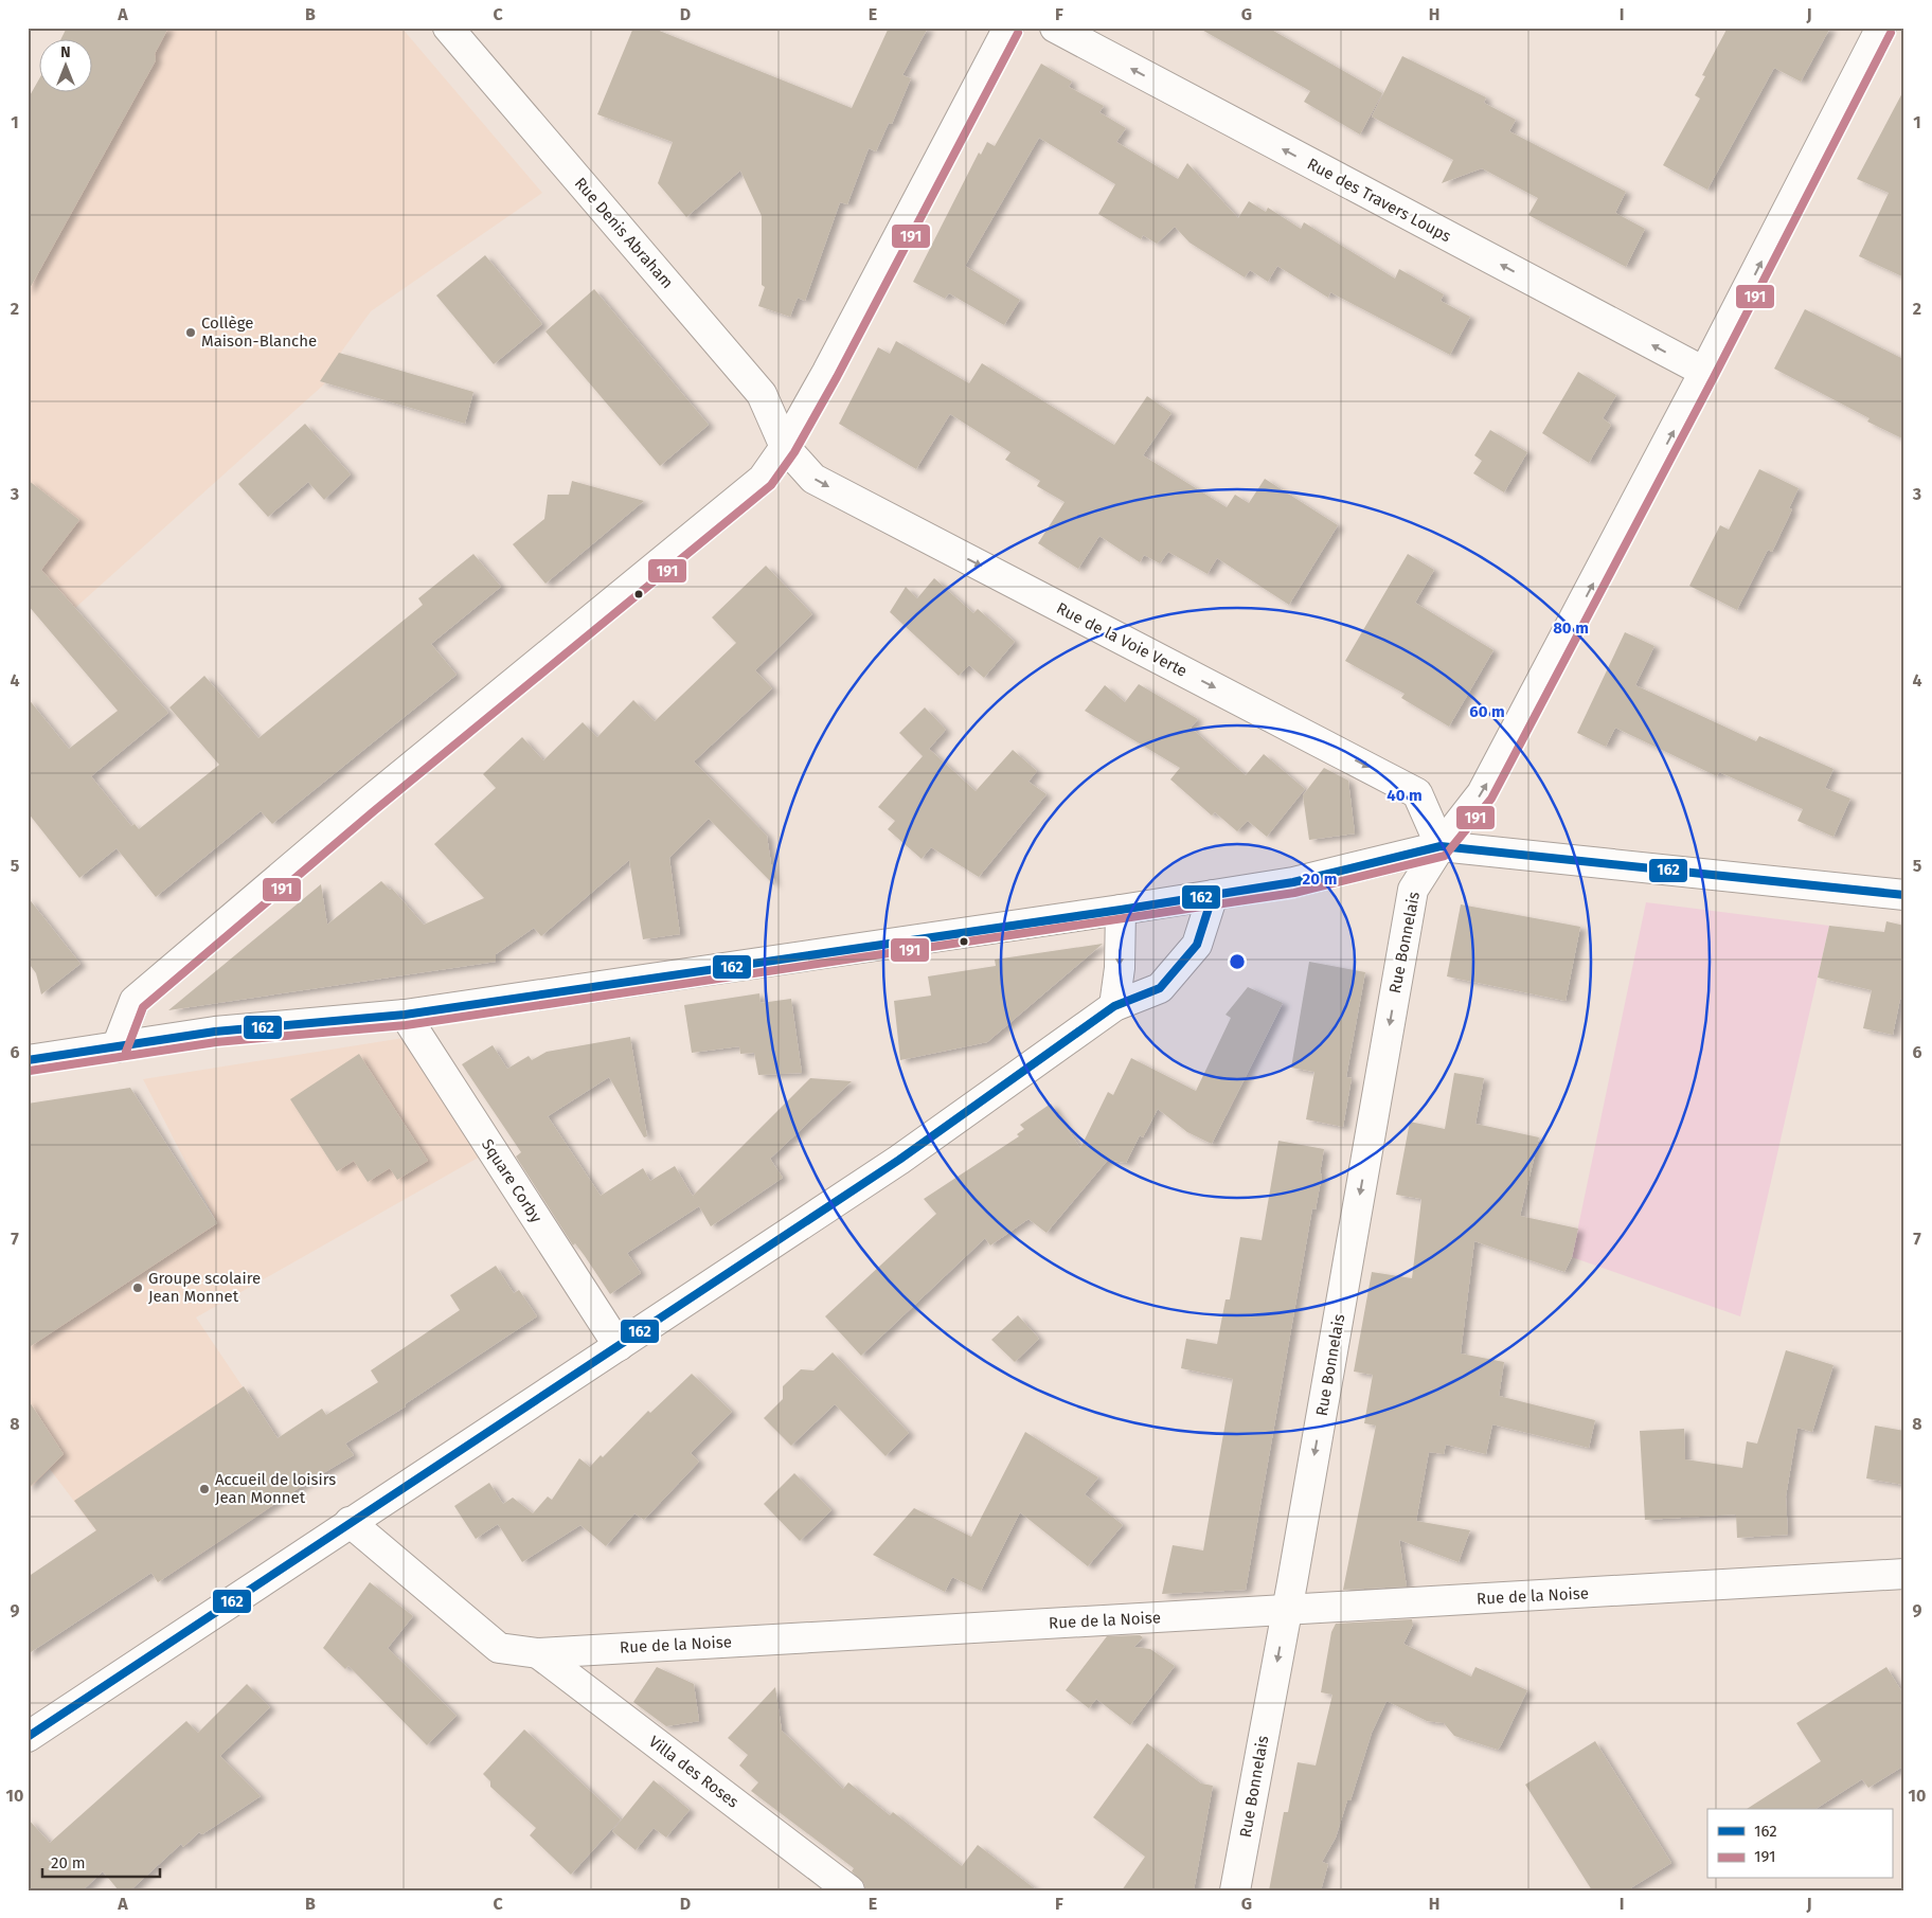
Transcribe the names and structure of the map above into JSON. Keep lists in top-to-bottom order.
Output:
{
  "streets": {
    "street": [
      "Rue des Travers Loups",
      "Rue Denis Abraham",
      "Rue de la Voie Verte",
      "Rue Bonnelais",
      "Square Corby",
      "Rue de la Noise",
      "Villa des Roses"
    ]
  },
  "crossings": [
    ["Rue des Travers Loups", "Rue Bonnelais"],
    ["Rue Denis Abraham", "Rue de la Voie Verte"],
    ["Rue de la Voie Verte", "Rue Bonnelais"],
    ["Rue Bonnelais", "Rue de la Noise"],
    ["Rue de la Noise", "Villa des Roses"]
  ],
  "one_way": ["Rue des Travers Loups", "Rue de la Voie Verte"],
  "places": ["Collège Maison-Blanche", "Groupe scolaire Jean Monnet", "Accueil de loisirs Jean Monnet"],
  "lines": ["transit line 191", "transit line 162"],
  "legend": ["162", "191"],
  "scale_bar": "20 m",
  "north": "top",
  "grid": {
    "columns": [
      "A",
      "B",
      "C",
      "D",
      "E",
      "F",
      "G",
      "H",
      "I",
      "J"
    ],
    "rows": [
      "1",
      "2",
      "3",
      "4",
      "5",
      "6",
      "7",
      "8",
      "9",
      "10"
    ]
  },
  "rings": [
    "80 m",
    "60 m",
    "40 m",
    "20 m"
  ]
}
